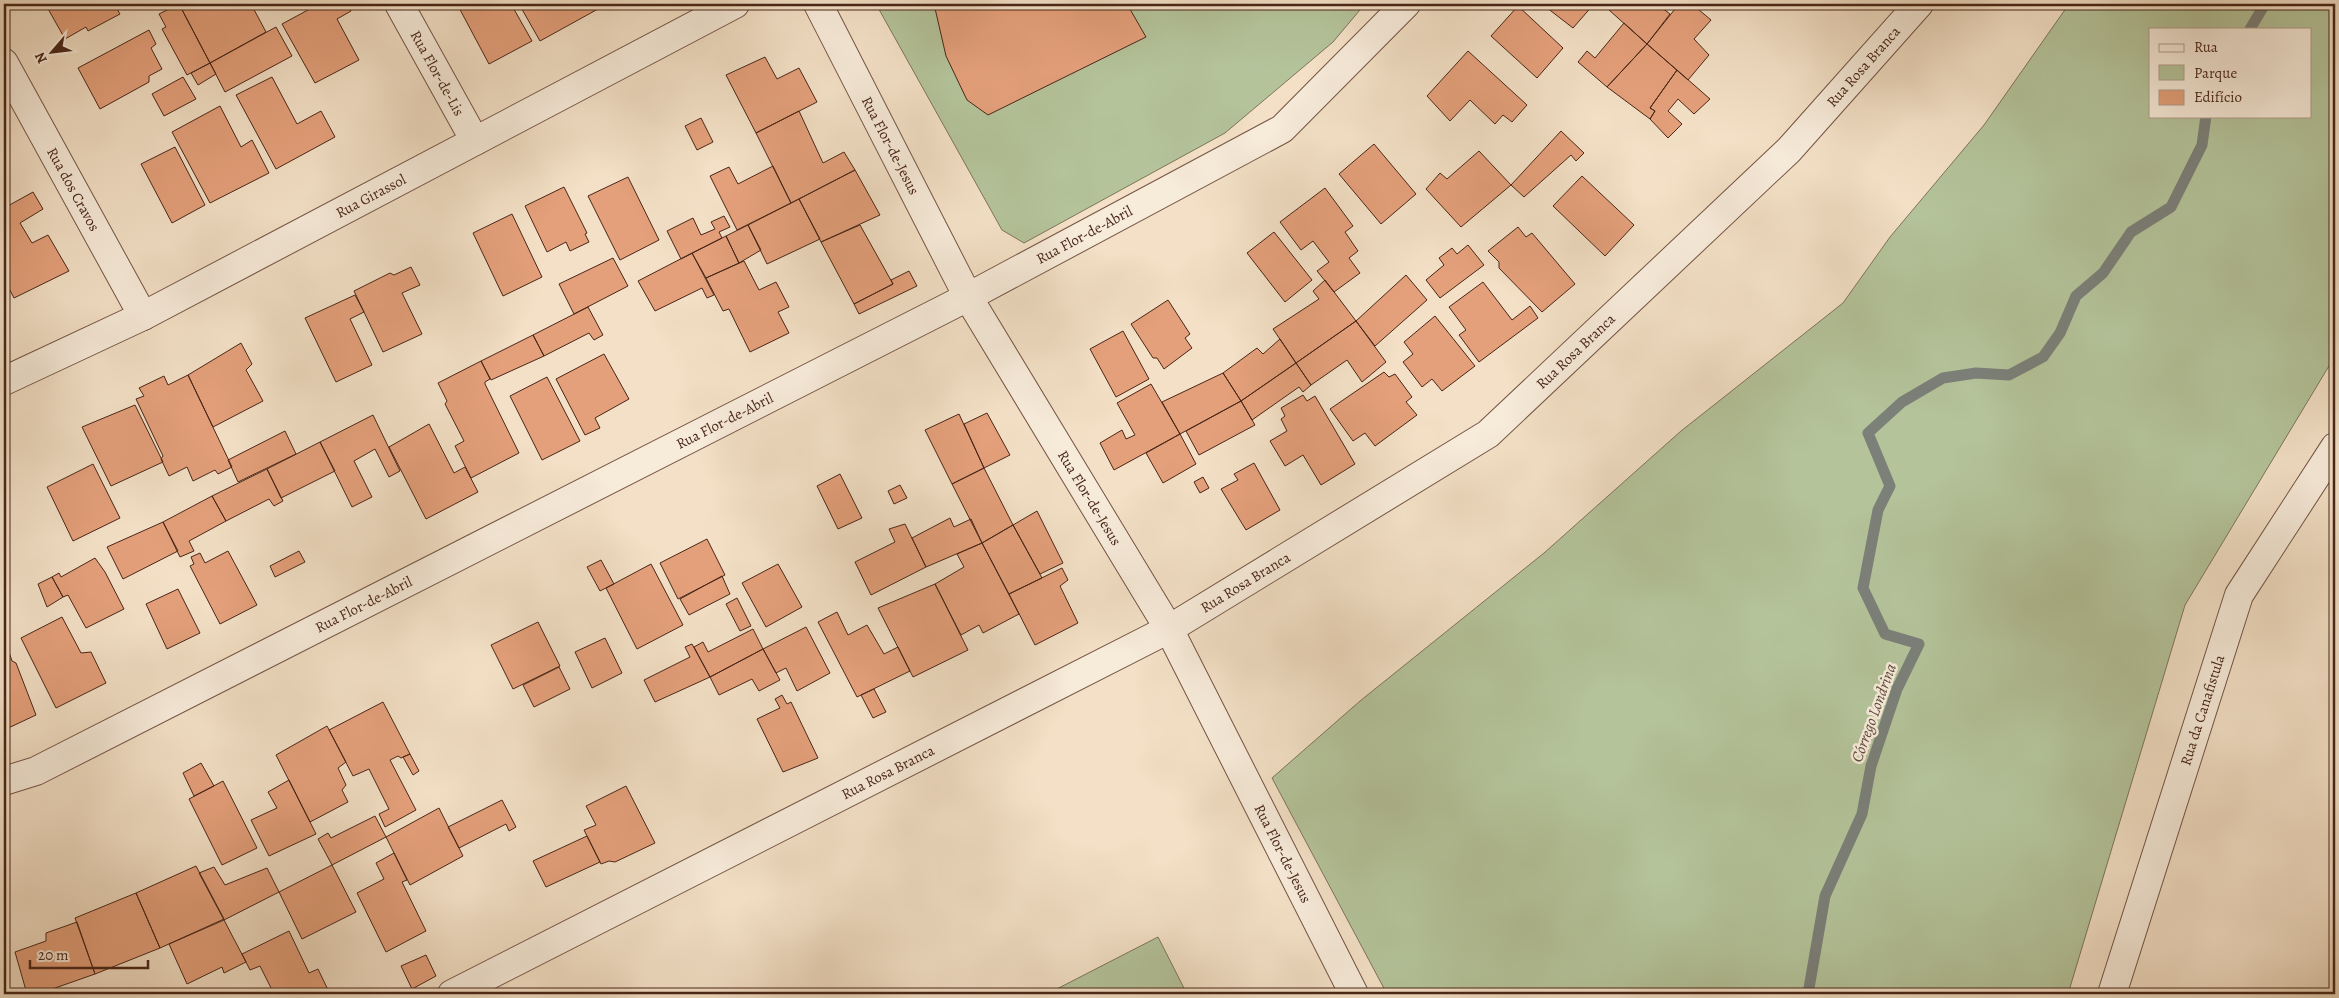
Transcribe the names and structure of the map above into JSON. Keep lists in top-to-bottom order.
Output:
{
  "streets": {
    "street": [
      "Rua Rosa Branca",
      "Rua Flor-de-Lis",
      "Rua Flor-de-Jesus",
      "Rua dos Cravos",
      "Rua Girassol",
      "Rua Flor-de-Abril",
      "Rua da Canafistula"
    ]
  },
  "crossings": [
    ["Rua Rosa Branca", "Rua Flor-de-Jesus"],
    ["Rua Flor-de-Lis", "Rua Girassol"],
    ["Rua Flor-de-Jesus", "Rua Flor-de-Abril"],
    ["Rua dos Cravos", "Rua Girassol"]
  ],
  "water": ["Córrego Londrina"],
  "legend": ["Rua", "Parque", "Edifício"],
  "scale_bar": "20 m",
  "north": "bottom left"
}
